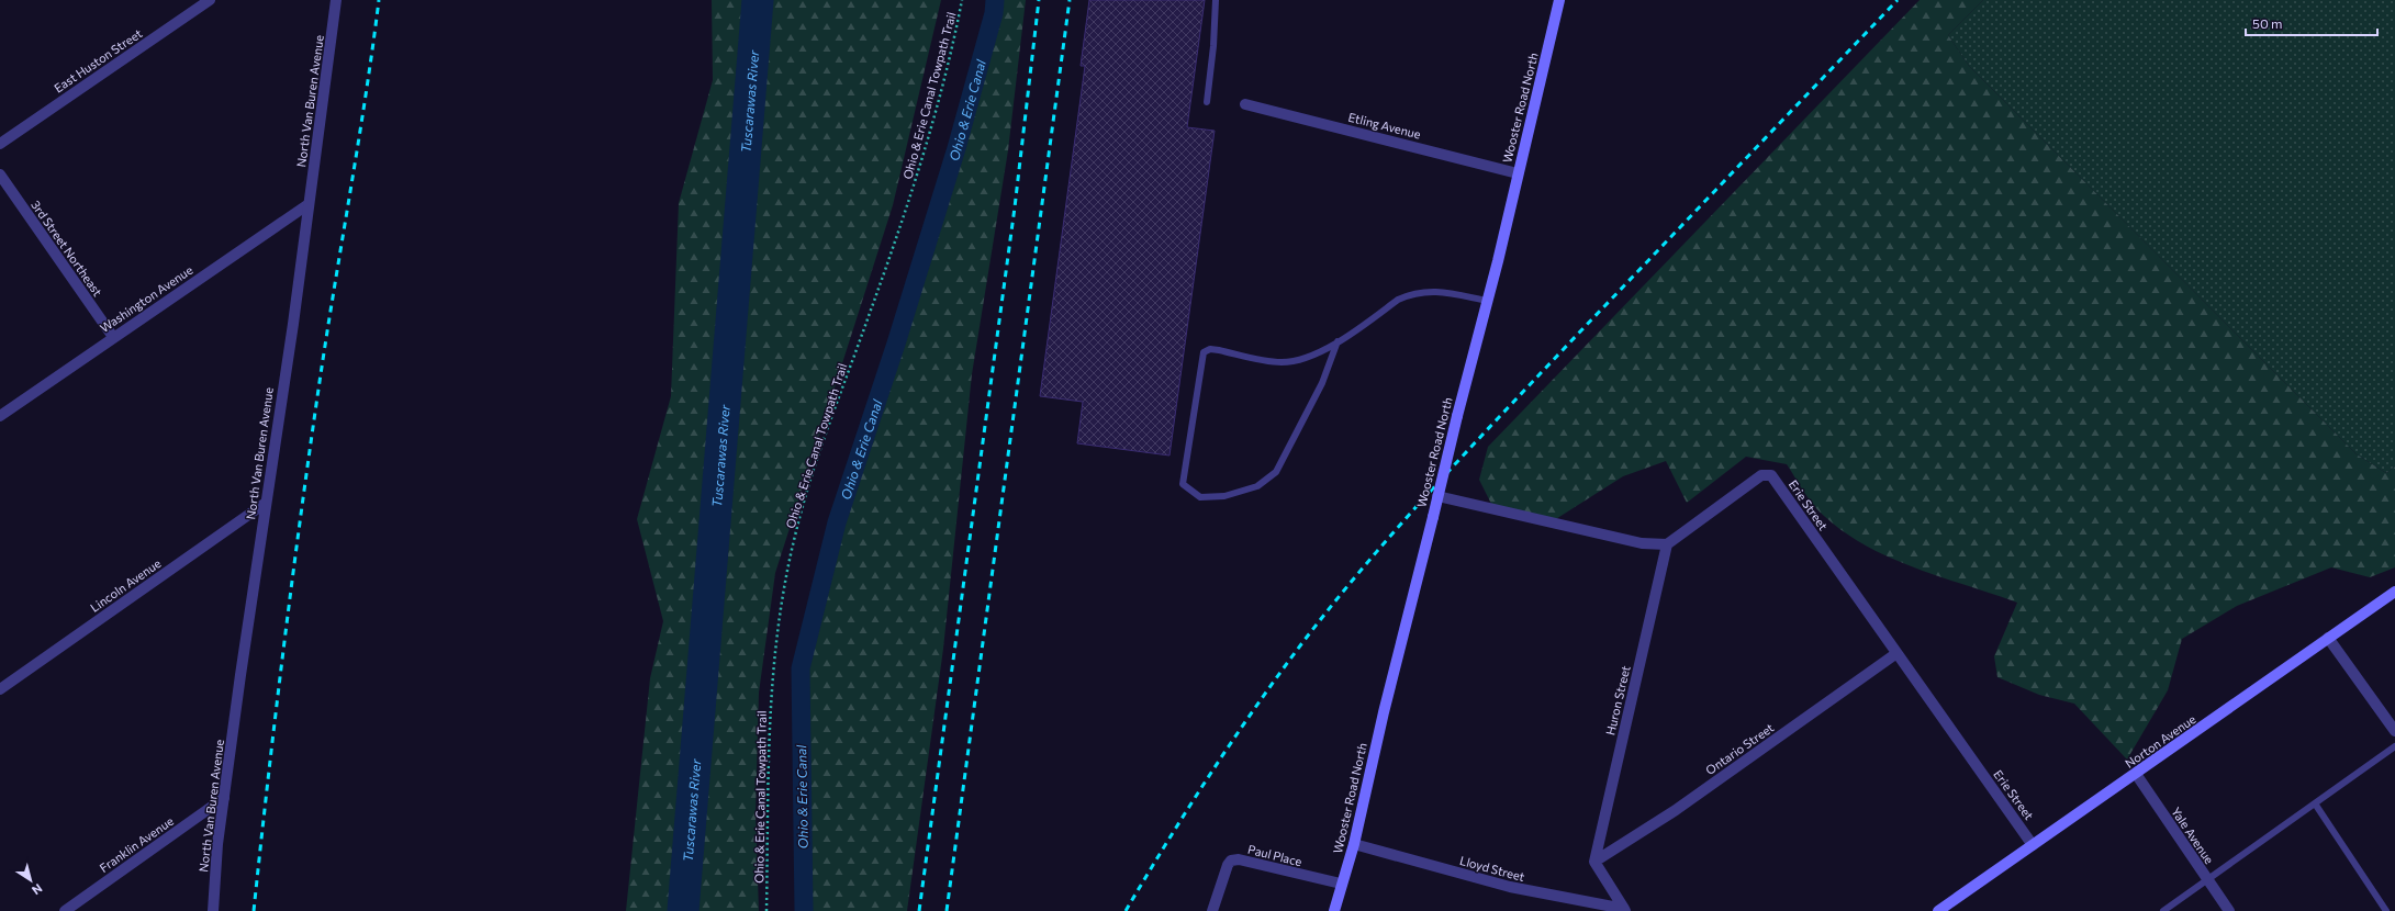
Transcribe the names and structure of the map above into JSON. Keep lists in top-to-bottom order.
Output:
{
  "streets": {
    "main road": ["Wooster Road North", "Norton Avenue"],
    "street": [
      "East Huston Street",
      "North Van Buren Avenue",
      "Etling Avenue",
      "3rd Street Northeast",
      "Washington Avenue",
      "Erie Street",
      "Lincoln Avenue",
      "Huron Street",
      "Ontario Street",
      "Yale Avenue",
      "Franklin Avenue",
      "Paul Place",
      "Lloyd Street"
    ],
    "path": ["Ohio & Erie Canal Towpath Trail"]
  },
  "crossings": [
    ["North Van Buren Avenue", "Washington Avenue"],
    ["North Van Buren Avenue", "Lincoln Avenue"],
    ["North Van Buren Avenue", "Franklin Avenue"],
    ["Wooster Road North", "Etling Avenue"],
    ["Wooster Road North", "Paul Place"],
    ["Wooster Road North", "Lloyd Street"],
    ["3rd Street Northeast", "Washington Avenue"],
    ["Erie Street", "Huron Street"],
    ["Erie Street", "Norton Avenue"],
    ["Erie Street", "Ontario Street"],
    ["Huron Street", "Ontario Street"],
    ["Norton Avenue", "Yale Avenue"]
  ],
  "water": ["Tuscarawas River", "Ohio & Erie Canal"],
  "scale_bar": "50 m",
  "north": "bottom right"
}
